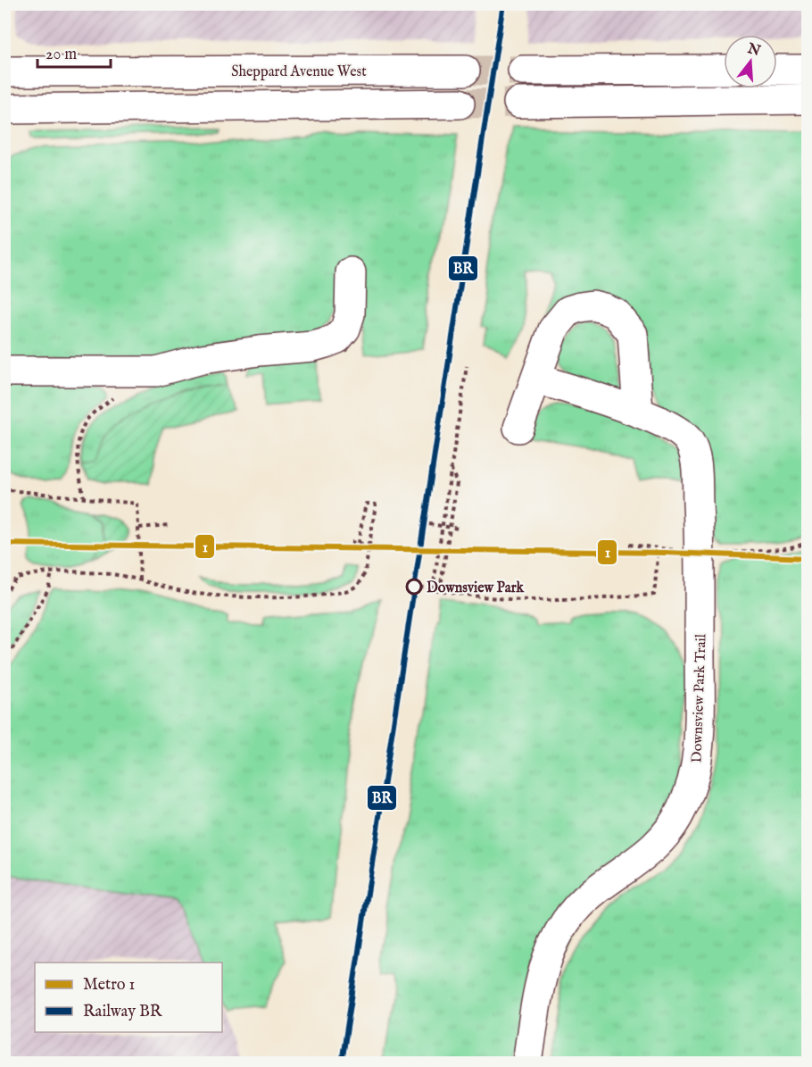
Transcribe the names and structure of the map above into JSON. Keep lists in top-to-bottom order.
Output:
{
  "streets": {
    "main road": ["Sheppard Avenue West", "Downsview Park Trail"]
  },
  "places": ["Downsview Park"],
  "lines": ["rail line BR", "metro line 1"],
  "legend": ["Metro 1", "Railway BR"],
  "scale_bar": "20 m",
  "north": "top"
}
